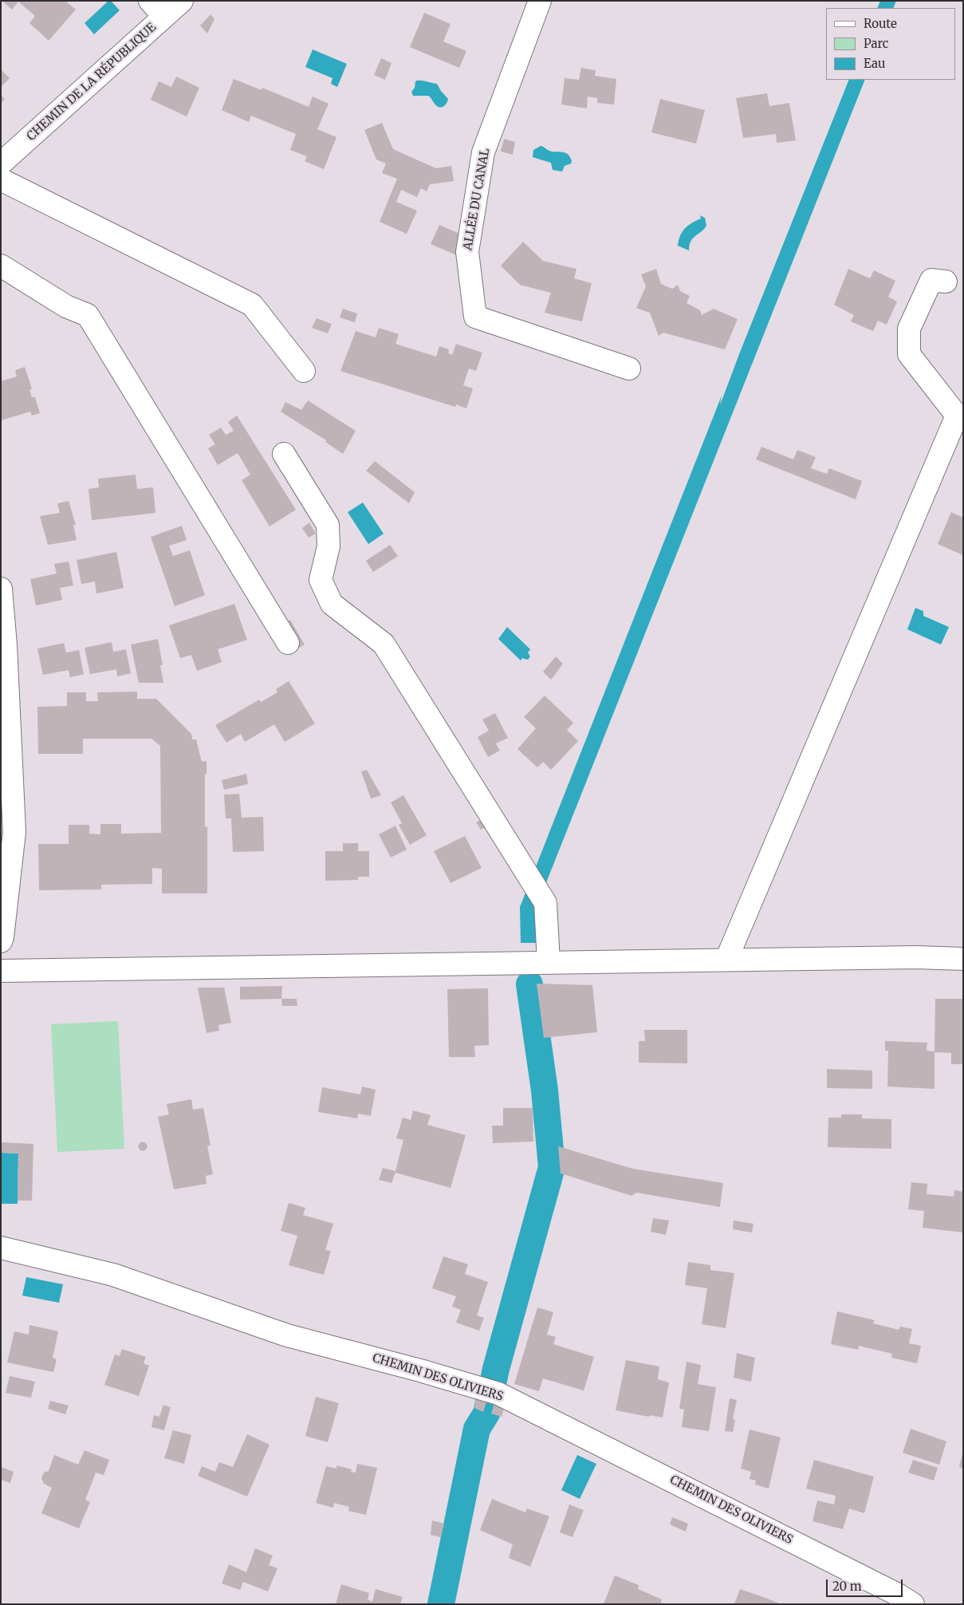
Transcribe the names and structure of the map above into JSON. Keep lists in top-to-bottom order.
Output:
{
  "streets": {
    "street": ["CHEMIN DE LA RÉPUBLIQUE", "ALLÉE DU CANAL", "CHEMIN DES OLIVIERS"]
  },
  "legend": ["Route", "Parc", "Eau"],
  "scale_bar": "20 m"
}
